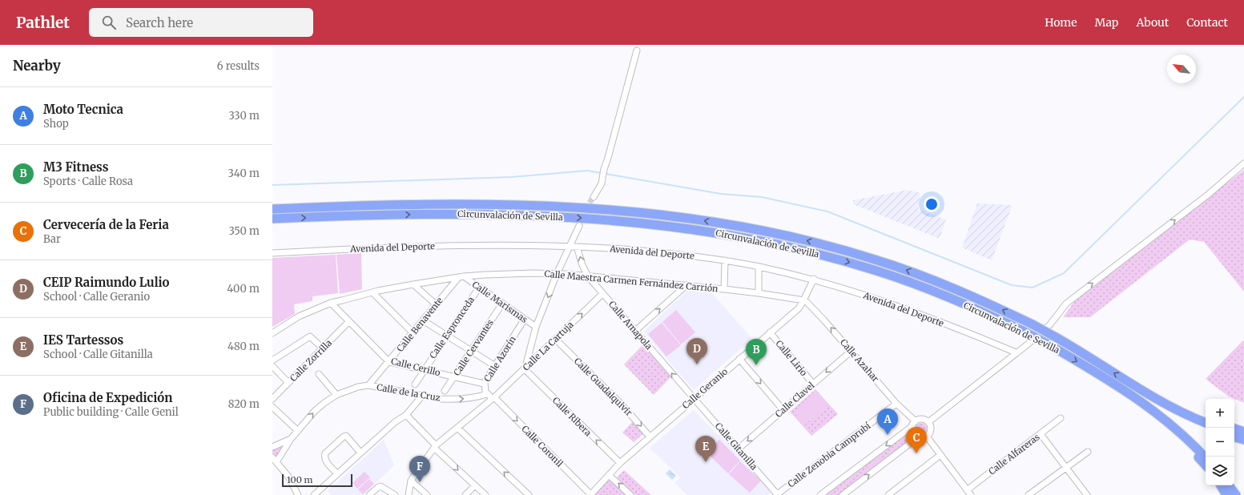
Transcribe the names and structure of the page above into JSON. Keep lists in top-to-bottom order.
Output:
{
  "streets": {
    "highway": ["Circunvalación de Sevilla"],
    "street": [
      "Avenida del Deporte",
      "Calle Maestra Carmen Fernández Carrión",
      "Calle Marismas",
      "Calle Benavente",
      "Calle Amapola",
      "Calle Espronceda",
      "Calle La Cartuja",
      "Calle Cervantes",
      "Calle Lirio",
      "Calle Azorín",
      "Calle Zorrilla",
      "Calle Azahar",
      "Calle Cerillo",
      "Calle Guadalquivir",
      "Calle Geranio",
      "Calle de la Cruz",
      "Calle Clavel",
      "Calle Ribera",
      "Calle Coronil",
      "Calle Gitanilla",
      "Calle Alfareras",
      "Calle Zenobia Camprubí"
    ]
  },
  "crossings": [
    ["Avenida del Deporte", "Calle Amapola"],
    ["Avenida del Deporte", "Calle Geranio"],
    ["Calle Maestra Carmen Fernández Carrión", "Calle Marismas"],
    ["Calle Maestra Carmen Fernández Carrión", "Calle Benavente"],
    ["Calle Maestra Carmen Fernández Carrión", "Calle Amapola"],
    ["Calle Maestra Carmen Fernández Carrión", "Calle Azahar"],
    ["Calle Maestra Carmen Fernández Carrión", "Calle Cerillo"],
    ["Calle Maestra Carmen Fernández Carrión", "Calle Geranio"],
    ["Calle Marismas", "Calle Benavente"],
    ["Calle Marismas", "Calle Espronceda"],
    ["Calle Marismas", "Calle Cervantes"],
    ["Calle Marismas", "Calle Azorín"],
    ["Calle Benavente", "Calle Cerillo"],
    ["Calle Benavente", "Calle de la Cruz"],
    ["Calle Amapola", "Calle La Cartuja"],
    ["Calle Amapola", "Calle Geranio"],
    ["Calle Amapola", "Calle Gitanilla"],
    ["Calle Espronceda", "Calle Cerillo"],
    ["Calle La Cartuja", "Calle Azorín"],
    ["Calle La Cartuja", "Calle Guadalquivir"],
    ["Calle La Cartuja", "Calle Ribera"],
    ["Calle La Cartuja", "Calle Coronil"],
    ["Calle Cervantes", "Calle Cerillo"],
    ["Calle Lirio", "Calle Geranio"],
    ["Calle Lirio", "Calle Clavel"],
    ["Calle Azorín", "Calle Cerillo"],
    ["Calle Azorín", "Calle de la Cruz"],
    ["Calle Azorín", "Calle Coronil"],
    ["Calle Zorrilla", "Calle Cerillo"],
    ["Calle Azahar", "Calle Geranio"],
    ["Calle Azahar", "Calle Clavel"],
    ["Calle Azahar", "Calle Zenobia Camprubí"],
    ["Calle Guadalquivir", "Calle Geranio"],
    ["Calle Geranio", "Calle Ribera"],
    ["Calle Geranio", "Calle Coronil"],
    ["Calle Geranio", "Calle Gitanilla"],
    ["Calle Clavel", "Calle Gitanilla"],
    ["Calle Gitanilla", "Calle Zenobia Camprubí"]
  ],
  "one_way": [
    "Calle Amapola",
    "Calle Azahar",
    "Calle Guadalquivir",
    "Calle de la Cruz",
    "Calle Clavel",
    "Calle Ribera"
  ],
  "scale_bar": "100 m",
  "north": "top left",
  "page": {
    "header": "Pathlet",
    "search": "Search here",
    "nav": [
      "Home",
      "Map",
      "About",
      "Contact"
    ],
    "heading": ["Nearby", "6 results"],
    "list": [
      {
        "mark": "A",
        "name": "Moto Tecnica",
        "note": "Shop",
        "value": "330 m"
      },
      {
        "mark": "B",
        "name": "M3 Fitness",
        "note": "Sports · Calle Rosa",
        "value": "340 m"
      },
      {
        "mark": "C",
        "name": "Cervecería de la Feria",
        "note": "Bar",
        "value": "350 m"
      },
      {
        "mark": "D",
        "name": "CEIP Raimundo Lulio",
        "note": "School · Calle Geranio",
        "value": "400 m"
      },
      {
        "mark": "E",
        "name": "IES Tartessos",
        "note": "School · Calle Gitanilla",
        "value": "480 m"
      },
      {
        "mark": "F",
        "name": "Oficina de Expedición",
        "note": "Public building · Calle Genil",
        "value": "820 m"
      }
    ],
    "pins": [
      "D",
      "B",
      "A",
      "C",
      "E",
      "F"
    ],
    "map_buttons": ["+", "−"],
    "scale": "100 m"
  }
}
